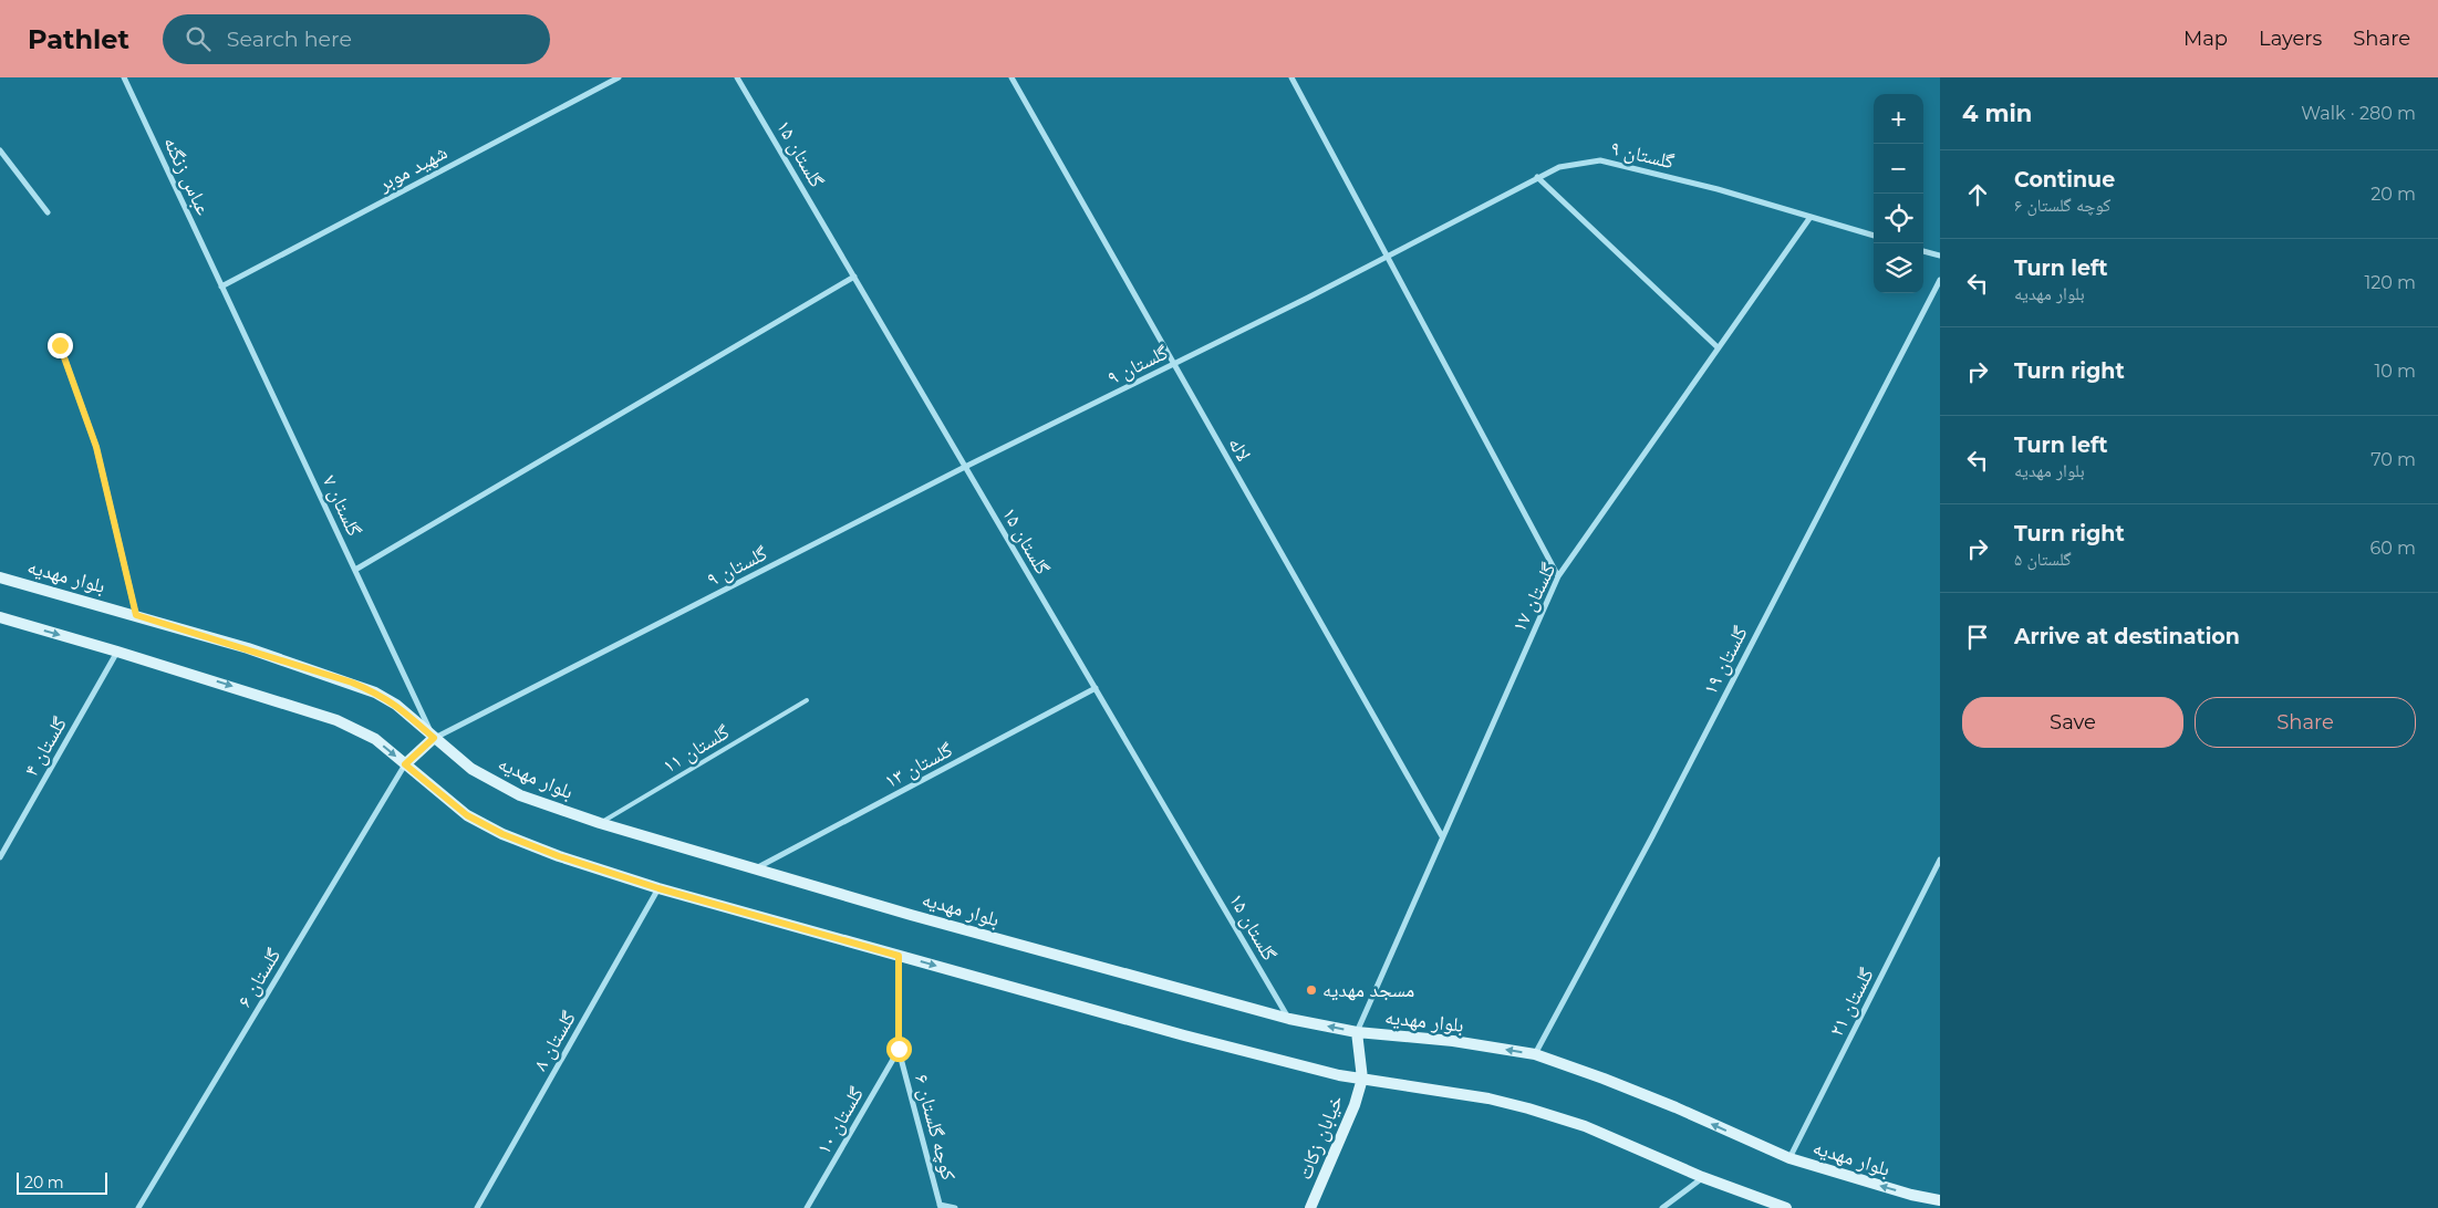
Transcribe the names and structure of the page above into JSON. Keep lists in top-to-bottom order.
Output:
{
  "streets": {
    "main road": ["بلوار مهدیه", "خیابان زکات"],
    "street": [
      "گلستان ۱۵",
      "گلستان ۹",
      "شهید موبر",
      "عباس زنگنه",
      "لاله",
      "گلستان ۷",
      "گلستان ۱۷",
      "گلستان ۱۹",
      "گلستان ۴",
      "گلستان ۱۳",
      "گلستان ۶",
      "گلستان ۲۱",
      "گلستان ۸",
      "گلستان ۱۰",
      "کوچه گلستان ۶"
    ],
    "lane": ["گلستان ۱۱"]
  },
  "crossings": [
    ["گلستان ۱۵", "گلستان ۹"],
    ["گلستان ۱۵", "بلوار مهدیه"],
    ["گلستان ۱۵", "گلستان ۱۳"],
    ["گلستان ۹", "لاله"],
    ["گلستان ۹", "گلستان ۷"],
    ["گلستان ۹", "بلوار مهدیه"],
    ["گلستان ۹", "گلستان ۱۷"],
    ["شهید موبر", "عباس زنگنه"],
    ["شهید موبر", "گلستان ۷"],
    ["عباس زنگنه", "گلستان ۷"],
    ["لاله", "گلستان ۱۷"],
    ["گلستان ۷", "بلوار مهدیه"],
    ["بلوار مهدیه", "گلستان ۱۷"],
    ["بلوار مهدیه", "گلستان ۱۹"],
    ["بلوار مهدیه", "گلستان ۱۱"],
    ["بلوار مهدیه", "گلستان ۱۳"],
    ["بلوار مهدیه", "گلستان ۲۱"],
    ["گلستان ۱۰", "کوچه گلستان ۶"]
  ],
  "places": ["مسجد مهدیه"],
  "scale_bar": "20 m",
  "page": {
    "header": "Pathlet",
    "search": "Search here",
    "nav": ["Map", "Layers", "Share"],
    "heading": ["4 min", "Walk · 280 m"],
    "map_buttons": ["+", "−"],
    "list": [
      ["Continue", "کوچه گلستان ۶", "20 m"],
      ["Turn left", "بلوار مهدیه", "120 m"],
      ["Turn right", "10 m"],
      ["Turn left", "بلوار مهدیه", "70 m"],
      ["Turn right", "گلستان ۵", "60 m"],
      "Arrive at destination"
    ],
    "buttons": ["Save", "Share"],
    "scale": "20 m"
  }
}
